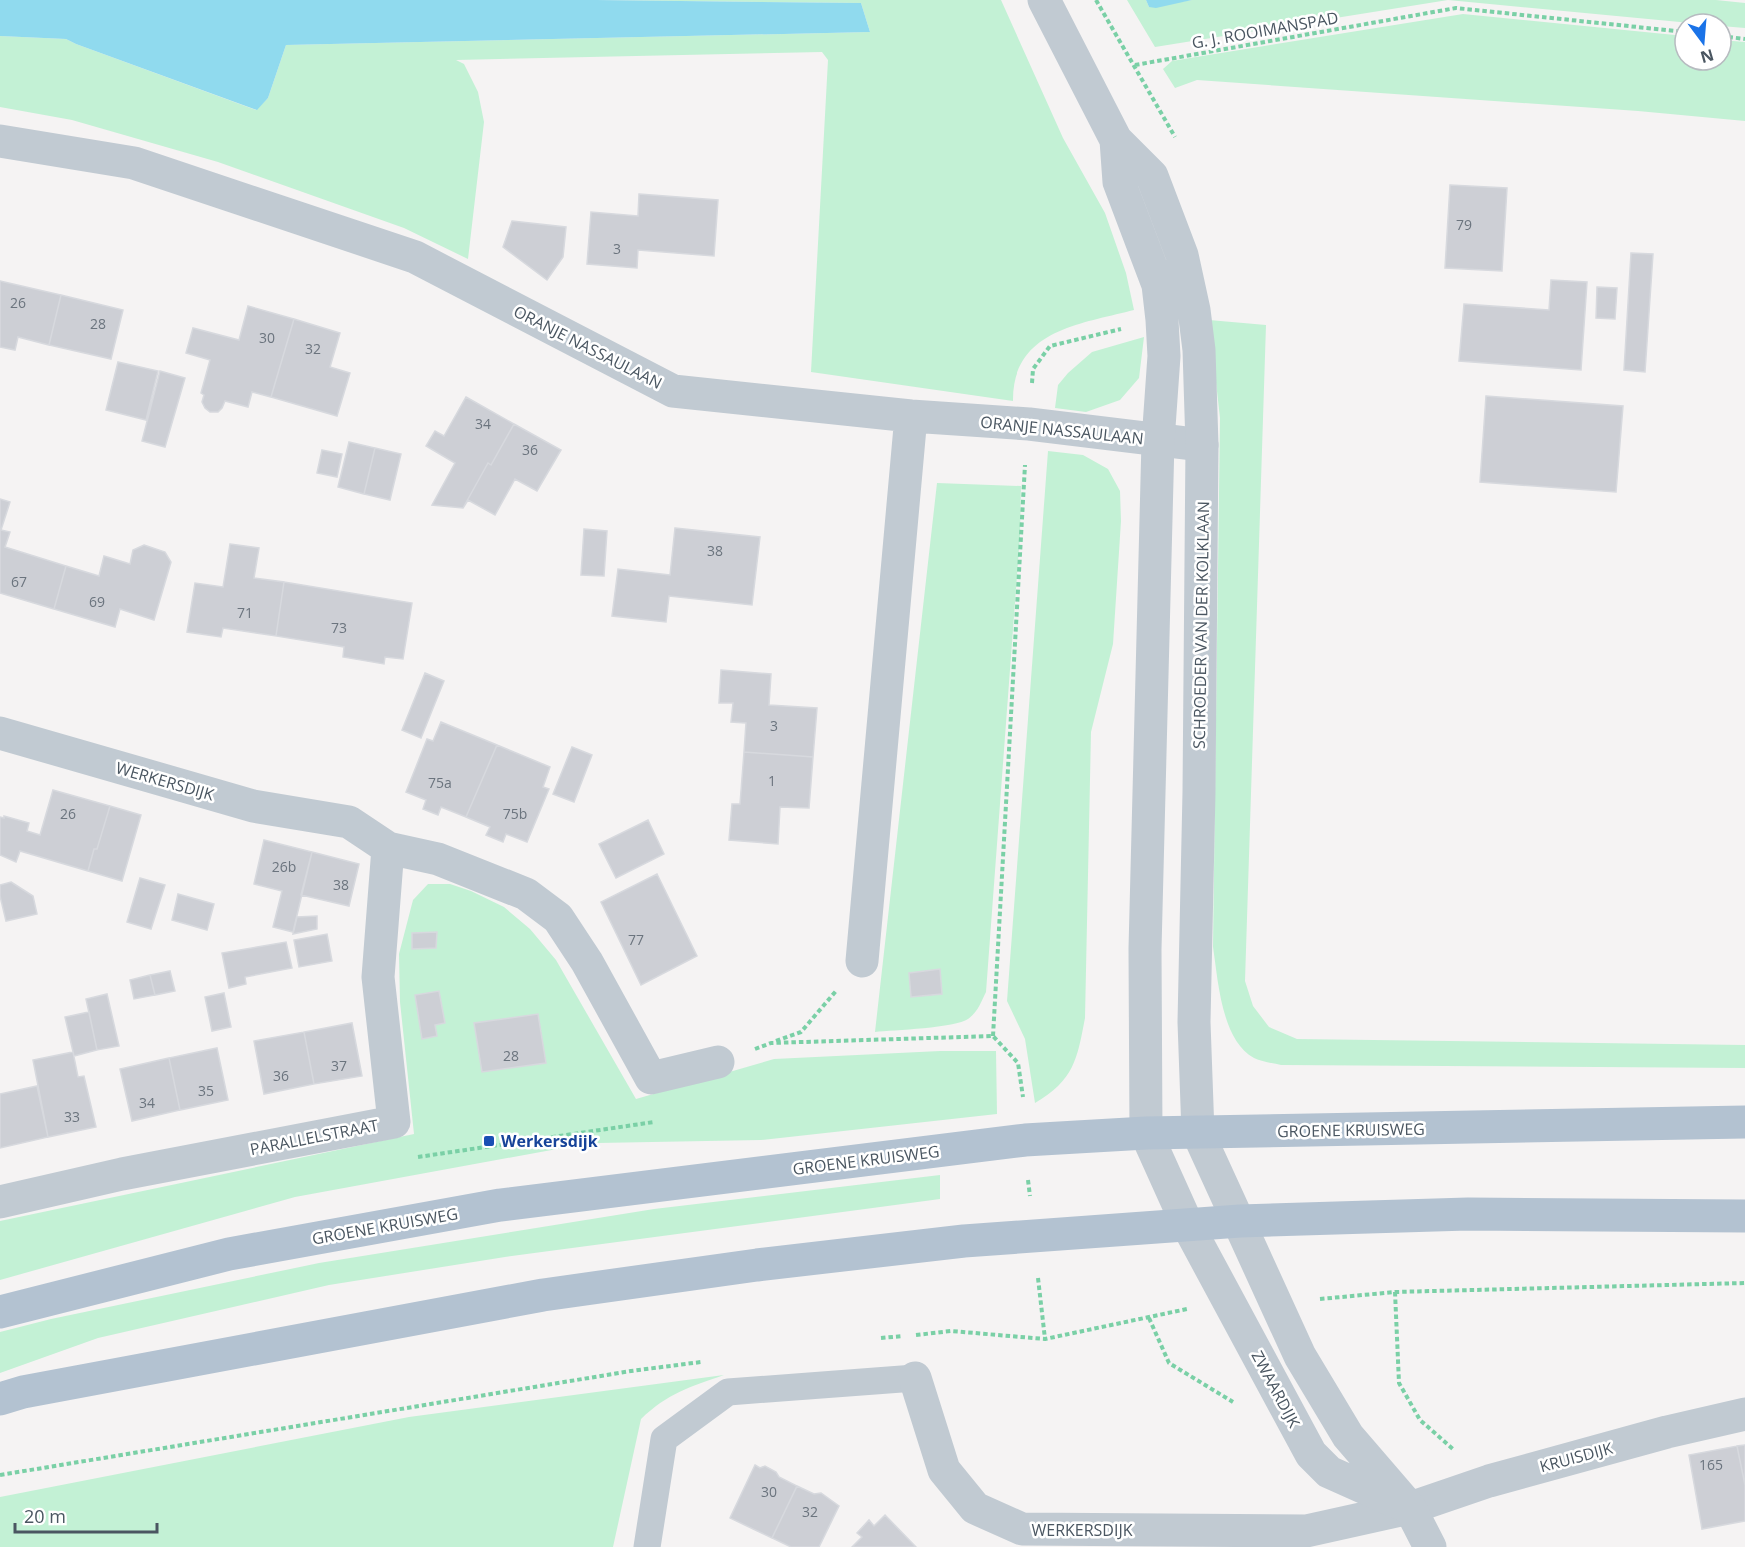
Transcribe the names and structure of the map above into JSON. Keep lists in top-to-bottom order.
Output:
{
  "streets": {
    "main road": ["GROENE KRUISWEG"],
    "street": [
      "ORANJE NASSAULAAN",
      "SCHROEDER VAN DER KOLKLAAN",
      "WERKERSDIJK",
      "PARALLELSTRAAT",
      "ZWAARDIJK",
      "KRUISDIJK"
    ],
    "path": ["G. J. ROOIMANSPAD"]
  },
  "crossings": [
    ["ORANJE NASSAULAAN", "SCHROEDER VAN DER KOLKLAAN"],
    ["SCHROEDER VAN DER KOLKLAAN", "GROENE KRUISWEG"],
    ["SCHROEDER VAN DER KOLKLAAN", "ZWAARDIJK"],
    ["WERKERSDIJK", "PARALLELSTRAAT"],
    ["WERKERSDIJK", "ZWAARDIJK"],
    ["WERKERSDIJK", "KRUISDIJK"],
    ["GROENE KRUISWEG", "ZWAARDIJK"],
    ["ZWAARDIJK", "KRUISDIJK"]
  ],
  "places": {
    "transit": ["Werkersdijk"]
  },
  "house_numbers": [
    "79",
    "3",
    "26",
    "28",
    "30",
    "32",
    "34",
    "36",
    "38",
    "67",
    "69",
    "71",
    "73",
    "3",
    "1",
    "75a",
    "26",
    "75b",
    "26b",
    "38",
    "77",
    "28",
    "37",
    "36",
    "35",
    "34",
    "33",
    "165",
    "30",
    "32"
  ],
  "scale_bar": "20 m",
  "north": "bottom"
}
